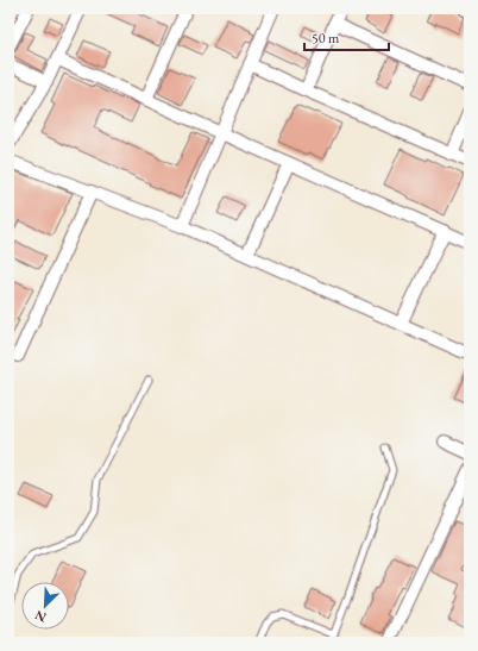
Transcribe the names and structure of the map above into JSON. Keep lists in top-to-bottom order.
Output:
{
  "scale_bar": "50 m",
  "north": "bottom left"
}
